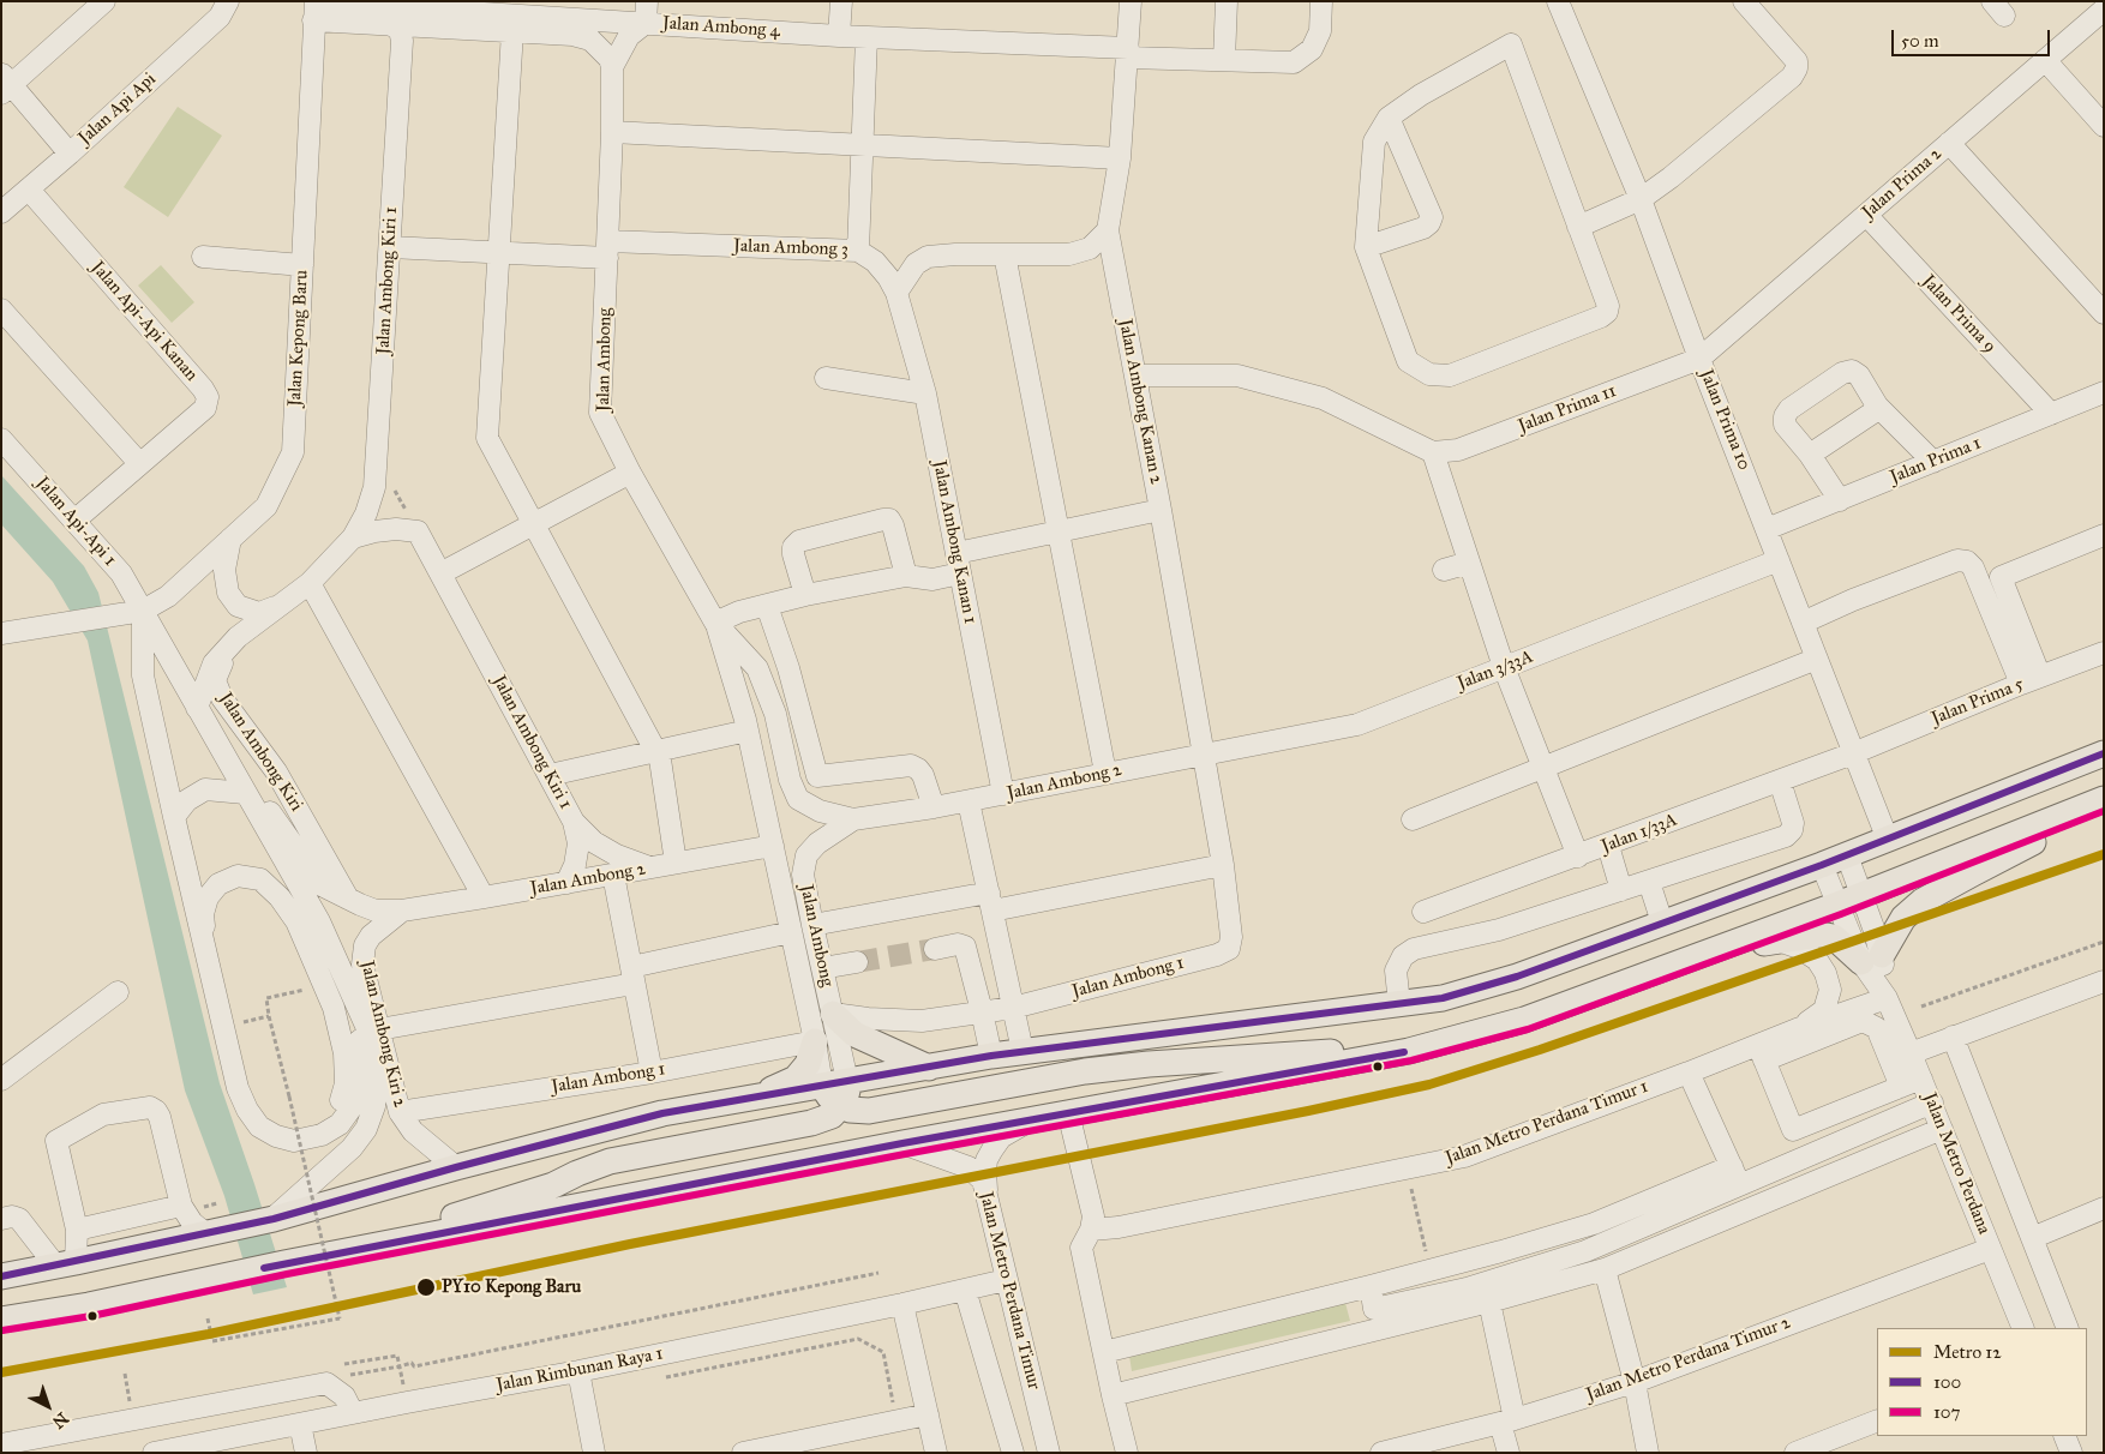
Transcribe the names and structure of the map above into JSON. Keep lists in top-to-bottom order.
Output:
{
  "streets": {
    "street": [
      "Jalan Ambong 4",
      "Jalan Api Api",
      "Jalan Prima 2",
      "Jalan Ambong 3",
      "Jalan Ambong Kiri 1",
      "Jalan Prima 9",
      "Jalan Api-Api Kanan",
      "Jalan Kepong Baru",
      "Jalan Ambong",
      "Jalan Ambong Kanan 2",
      "Jalan Prima 11",
      "Jalan Prima 10",
      "Jalan Prima 1",
      "Jalan Api-Api 1",
      "Jalan Ambong Kanan 1",
      "Jalan 3/33A",
      "Jalan Prima 5",
      "Jalan Ambong Kiri",
      "Jalan Ambong 2",
      "Jalan 1/33A",
      "Jalan Ambong 1",
      "Jalan Ambong Kiri 2",
      "Jalan Metro Perdana Timur 1",
      "Jalan Metro Perdana",
      "Jalan Metro Perdana Timur",
      "Jalan Metro Perdana Timur 2",
      "Jalan Rimbunan Raya 1"
    ]
  },
  "crossings": [
    ["Jalan Ambong 4", "Jalan Ambong Kiri 1"],
    ["Jalan Ambong 4", "Jalan Kepong Baru"],
    ["Jalan Ambong 4", "Jalan Ambong"],
    ["Jalan Ambong 4", "Jalan Ambong Kanan 2"],
    ["Jalan Api Api", "Jalan Api-Api Kanan"],
    ["Jalan Prima 2", "Jalan Prima 9"],
    ["Jalan Prima 2", "Jalan Prima 11"],
    ["Jalan Prima 2", "Jalan Prima 10"],
    ["Jalan Ambong 3", "Jalan Ambong Kiri 1"],
    ["Jalan Ambong 3", "Jalan Ambong"],
    ["Jalan Ambong 3", "Jalan Ambong Kanan 1"],
    ["Jalan Ambong Kiri 1", "Jalan Ambong Kiri"],
    ["Jalan Ambong Kiri 1", "Jalan Ambong 2"],
    ["Jalan Ambong Kiri 1", "Jalan Ambong Kiri 2"],
    ["Jalan Prima 9", "Jalan Prima 1"],
    ["Jalan Api-Api Kanan", "Jalan Api-Api 1"],
    ["Jalan Kepong Baru", "Jalan Api-Api 1"],
    ["Jalan Kepong Baru", "Jalan Ambong Kiri 2"],
    ["Jalan Ambong", "Jalan Ambong 2"],
    ["Jalan Ambong", "Jalan Ambong 1"],
    ["Jalan Ambong Kanan 2", "Jalan 3/33A"],
    ["Jalan Ambong Kanan 2", "Jalan Ambong 2"],
    ["Jalan Ambong Kanan 2", "Jalan Ambong 1"],
    ["Jalan Prima 11", "Jalan Prima 10"],
    ["Jalan Prima 10", "Jalan Prima 1"],
    ["Jalan Prima 10", "Jalan 3/33A"],
    ["Jalan Prima 10", "Jalan Prima 5"],
    ["Jalan Prima 10", "Jalan 1/33A"],
    ["Jalan Api-Api 1", "Jalan Ambong Kiri 2"],
    ["Jalan Ambong Kanan 1", "Jalan Ambong 2"],
    ["Jalan 3/33A", "Jalan Ambong 2"],
    ["Jalan 3/33A", "Jalan Ambong 1"],
    ["Jalan Prima 5", "Jalan 1/33A"],
    ["Jalan Ambong Kiri", "Jalan Ambong Kiri 2"],
    ["Jalan Ambong 2", "Jalan Ambong 1"],
    ["Jalan Ambong 2", "Jalan Ambong Kiri 2"],
    ["Jalan Ambong 1", "Jalan Ambong Kiri 2"],
    ["Jalan Metro Perdana Timur 1", "Jalan Metro Perdana"],
    ["Jalan Metro Perdana", "Jalan Metro Perdana Timur 2"],
    ["Jalan Metro Perdana Timur", "Jalan Rimbunan Raya 1"]
  ],
  "places": ["PY10 Kepong Baru"],
  "lines": ["transit line 100", "transit line 107", "metro line 12"],
  "legend": ["Metro 12", "100", "107"],
  "scale_bar": "50 m",
  "north": "bottom right"
}
